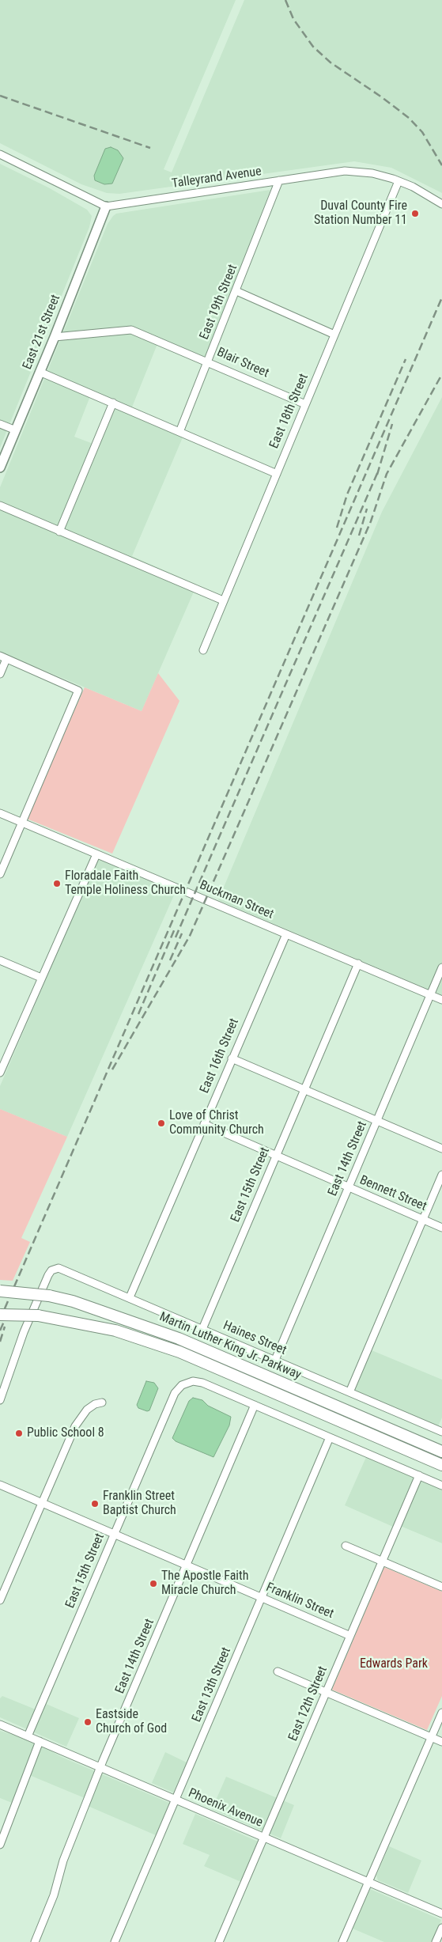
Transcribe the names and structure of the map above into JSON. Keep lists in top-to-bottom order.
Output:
{
  "streets": {
    "highway": ["Martin Luther King Jr. Parkway"],
    "main road": ["East 21st Street"],
    "street": [
      "Talleyrand Avenue",
      "East 19th Street",
      "Blair Street",
      "East 18th Street",
      "Buckman Street",
      "East 16th Street",
      "East 14th Street",
      "East 15th Street",
      "Bennett Street",
      "Haines Street",
      "Franklin Street",
      "East 13th Street",
      "East 12th Street",
      "Phoenix Avenue"
    ]
  },
  "crossings": [
    ["Talleyrand Avenue", "East 19th Street"],
    ["Talleyrand Avenue", "East 21st Street"],
    ["Talleyrand Avenue", "East 18th Street"],
    ["East 19th Street", "Blair Street"],
    ["East 21st Street", "Blair Street"],
    ["Blair Street", "East 18th Street"],
    ["Buckman Street", "East 16th Street"],
    ["Buckman Street", "East 14th Street"],
    ["Buckman Street", "East 15th Street"],
    ["East 16th Street", "Bennett Street"],
    ["East 16th Street", "Haines Street"],
    ["East 14th Street", "East 15th Street"],
    ["East 14th Street", "Bennett Street"],
    ["East 14th Street", "Haines Street"],
    ["East 14th Street", "Franklin Street"],
    ["East 14th Street", "Phoenix Avenue"],
    ["East 15th Street", "Bennett Street"],
    ["East 15th Street", "Haines Street"],
    ["East 15th Street", "Franklin Street"],
    ["East 15th Street", "Phoenix Avenue"],
    ["Franklin Street", "East 13th Street"],
    ["Franklin Street", "East 12th Street"],
    ["East 13th Street", "Phoenix Avenue"],
    ["East 12th Street", "Phoenix Avenue"]
  ],
  "parks": ["Edwards Park"],
  "places": [
    "Duval County Fire Station Number 11",
    "Floradale Faith Temple Holiness Church",
    "Love of Christ Community Church",
    "Public School 8",
    "Franklin Street Baptist Church",
    "The Apostle Faith Miracle Church",
    "Eastside Church of God"
  ]
}
